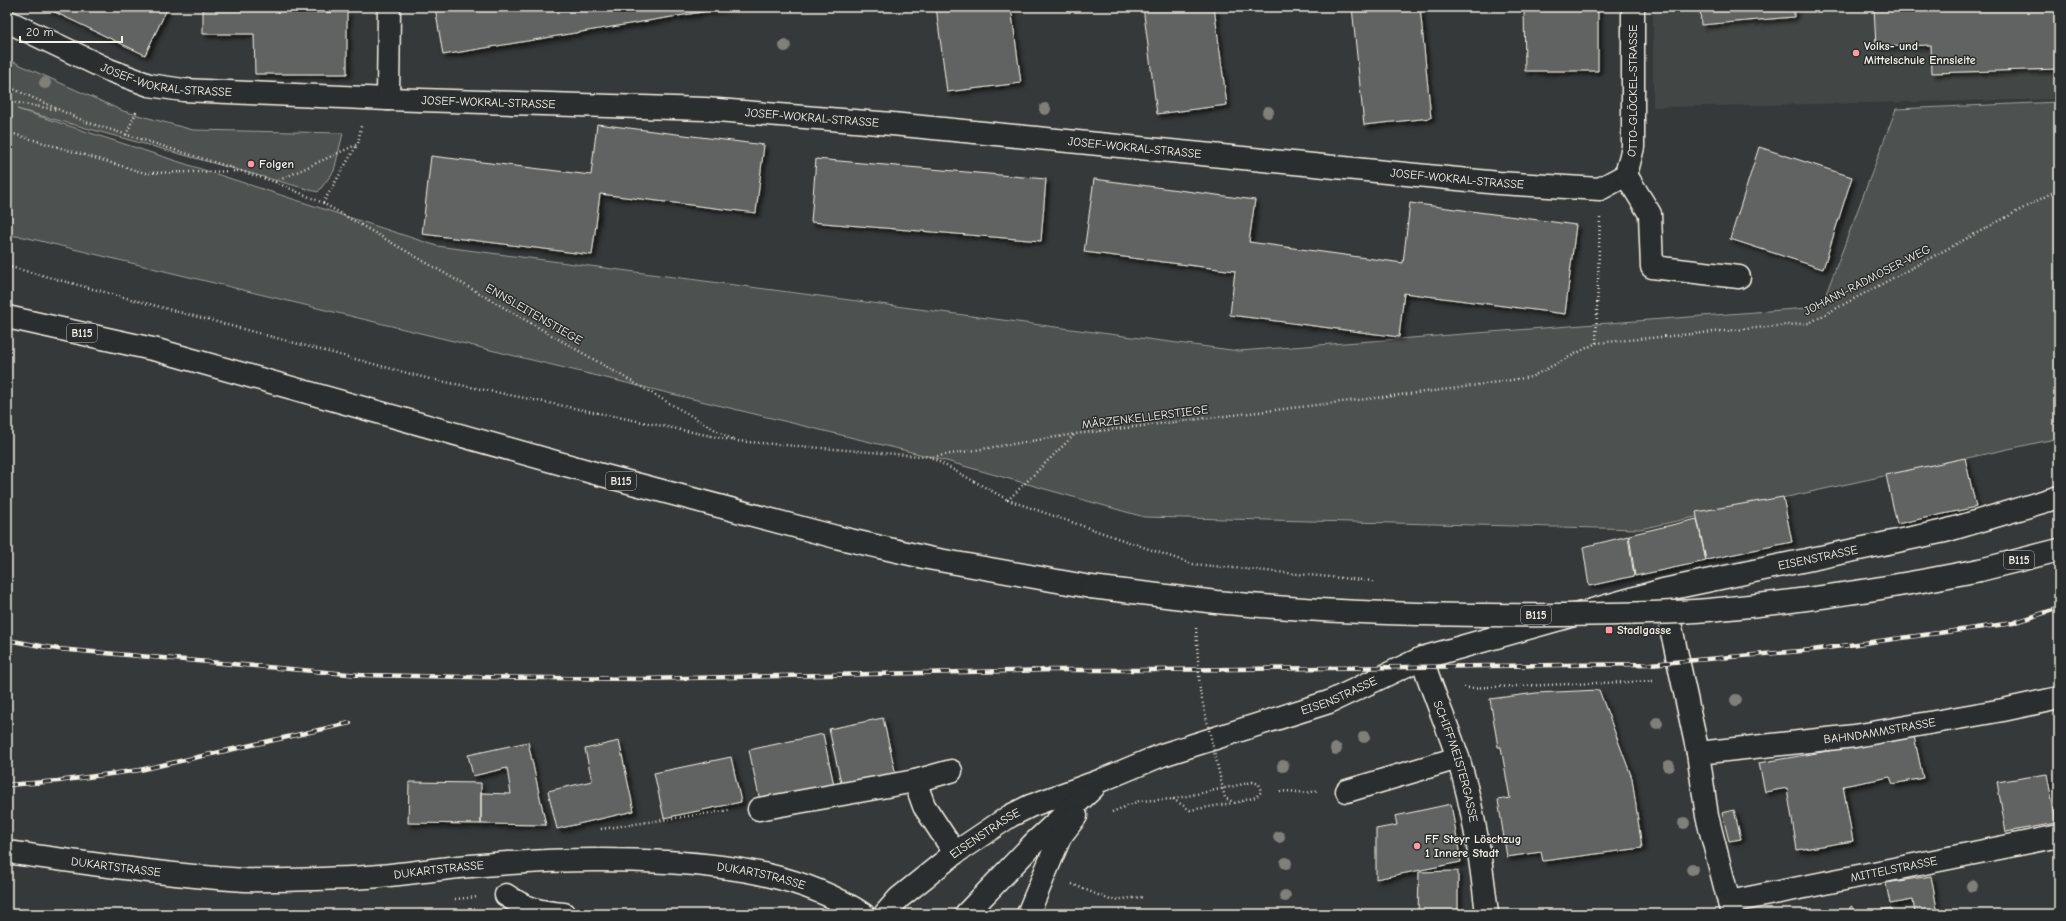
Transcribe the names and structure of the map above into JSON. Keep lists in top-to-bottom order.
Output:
{
  "streets": {
    "street": [
      "JOSEF-WOKRAL-STRASSE",
      "OTTO-GLÖCKEL-STRASSE",
      "B115",
      "EISENSTRASSE",
      "BAHNDAMMSTRASSE",
      "SCHIFFMEISTERGASSE",
      "DUKARTSTRASSE",
      "MITTELSTRASSE"
    ],
    "path": ["JOHANN-RADMOSER-WEG", "ENNSLEITENSTIEGE", "MÄRZENKELLERSTIEGE"]
  },
  "crossings": [
    ["JOHANN-RADMOSER-WEG", "MÄRZENKELLERSTIEGE"],
    ["EISENSTRASSE", "SCHIFFMEISTERGASSE"]
  ],
  "places": {
    "other": ["Volks- und Mittelschule Ennsleite", "Folgen", "FF Steyr Löschzug 1 Innere Stadt"],
    "transit": ["Stadlgasse"]
  },
  "scale_bar": "20 m"
}
